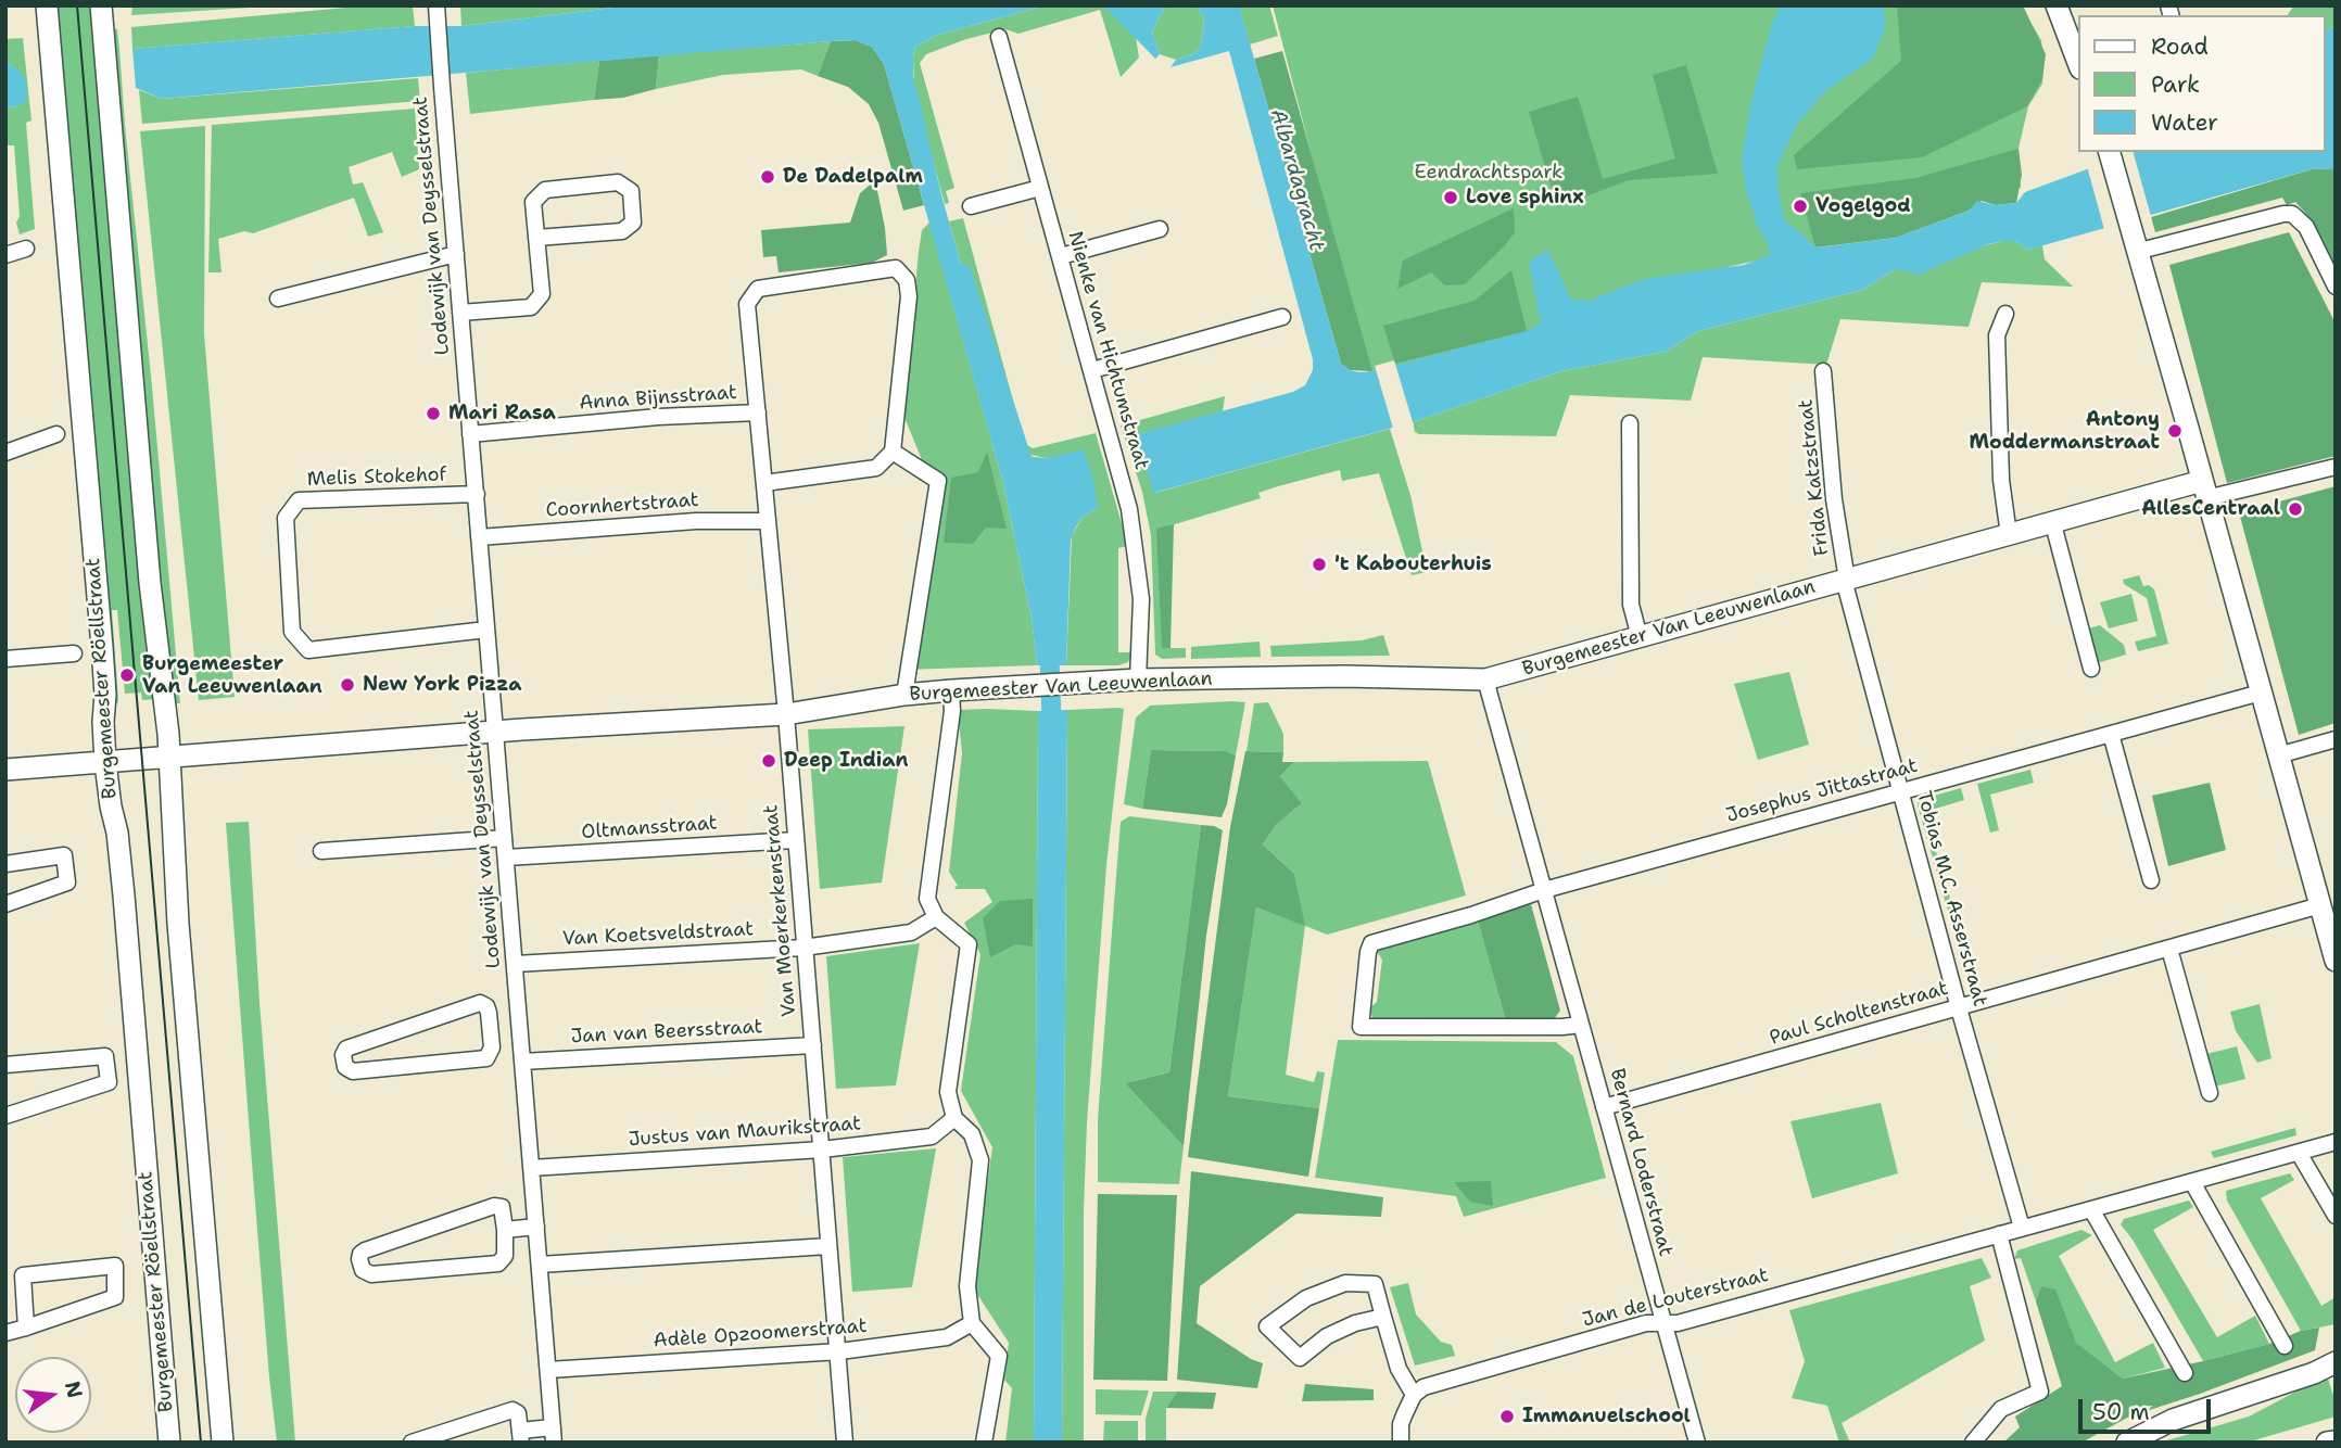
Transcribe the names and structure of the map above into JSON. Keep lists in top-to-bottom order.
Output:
{
  "streets": {
    "street": [
      "Lodewijk van Deysselstraat",
      "Nienke van Hichtumstraat",
      "Anna Bijnsstraat",
      "Melis Stokehof",
      "Frida Katzstraat",
      "Coornhertstraat",
      "Burgemeester Van Leeuwenlaan",
      "Burgemeester Röellstraat",
      "Josephus Jittastraat",
      "Oltmansstraat",
      "Tobias M.C. Asserstraat",
      "Van Moerkerkenstraat",
      "Van Koetsveldstraat",
      "Paul Scholtenstraat",
      "Jan van Beersstraat",
      "Justus van Maurikstraat",
      "Bernard Loderstraat",
      "Jan de Louterstraat",
      "Adèle Opzoomerstraat"
    ]
  },
  "crossings": [
    ["Lodewijk van Deysselstraat", "Anna Bijnsstraat"],
    ["Lodewijk van Deysselstraat", "Melis Stokehof"],
    ["Lodewijk van Deysselstraat", "Coornhertstraat"],
    ["Lodewijk van Deysselstraat", "Burgemeester Van Leeuwenlaan"],
    ["Lodewijk van Deysselstraat", "Oltmansstraat"],
    ["Lodewijk van Deysselstraat", "Van Koetsveldstraat"],
    ["Lodewijk van Deysselstraat", "Jan van Beersstraat"],
    ["Lodewijk van Deysselstraat", "Justus van Maurikstraat"],
    ["Lodewijk van Deysselstraat", "Adèle Opzoomerstraat"],
    ["Nienke van Hichtumstraat", "Burgemeester Van Leeuwenlaan"],
    ["Anna Bijnsstraat", "Van Moerkerkenstraat"],
    ["Frida Katzstraat", "Burgemeester Van Leeuwenlaan"],
    ["Frida Katzstraat", "Tobias M.C. Asserstraat"],
    ["Coornhertstraat", "Van Moerkerkenstraat"],
    ["Burgemeester Van Leeuwenlaan", "Burgemeester Röellstraat"],
    ["Burgemeester Van Leeuwenlaan", "Tobias M.C. Asserstraat"],
    ["Burgemeester Van Leeuwenlaan", "Van Moerkerkenstraat"],
    ["Burgemeester Van Leeuwenlaan", "Bernard Loderstraat"],
    ["Josephus Jittastraat", "Tobias M.C. Asserstraat"],
    ["Josephus Jittastraat", "Bernard Loderstraat"],
    ["Oltmansstraat", "Van Moerkerkenstraat"],
    ["Tobias M.C. Asserstraat", "Paul Scholtenstraat"],
    ["Tobias M.C. Asserstraat", "Jan de Louterstraat"],
    ["Van Moerkerkenstraat", "Van Koetsveldstraat"],
    ["Van Moerkerkenstraat", "Jan van Beersstraat"],
    ["Van Moerkerkenstraat", "Justus van Maurikstraat"],
    ["Van Moerkerkenstraat", "Adèle Opzoomerstraat"],
    ["Paul Scholtenstraat", "Bernard Loderstraat"],
    ["Bernard Loderstraat", "Jan de Louterstraat"]
  ],
  "water": ["Albardagracht"],
  "parks": ["Eendrachtspark"],
  "places": [
    "De Dadelpalm",
    "Love sphinx",
    "Vogelgod",
    "Mari Rasa",
    "Antony Moddermanstraat",
    "AllesCentraal",
    "'t Kabouterhuis",
    "Burgemeester Van Leeuwenlaan",
    "New York Pizza",
    "Deep Indian",
    "Immanuelschool"
  ],
  "legend": ["Road", "Park", "Water"],
  "scale_bar": "50 m",
  "north": "right"
}
